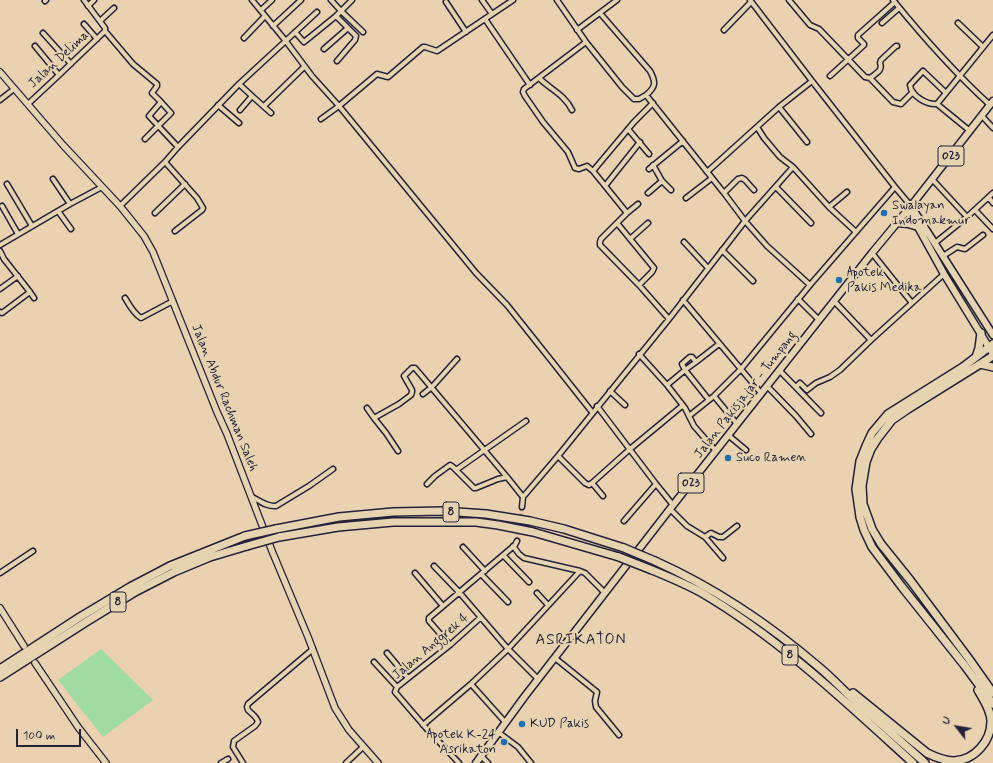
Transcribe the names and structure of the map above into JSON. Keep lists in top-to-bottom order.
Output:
{
  "streets": {
    "highway": ["8"],
    "main road": ["023", "Jalan Pakisjajar - Tumpang"],
    "street": ["Jalan Delima", "Jalan Abdur Rachman Saleh", "Jalan Anggrek 4"]
  },
  "crossings": [
    ["Jalan Delima", "Jalan Abdur Rachman Saleh"]
  ],
  "districts": ["ASRIKATON"],
  "places": [
    "Swalayan Indomakmur",
    "Apotek Pakis Medika",
    "Suco Ramen",
    "KUD Pakis",
    "Apotek K-24 Asrikaton"
  ],
  "scale_bar": "100 m",
  "north": "top left"
}
